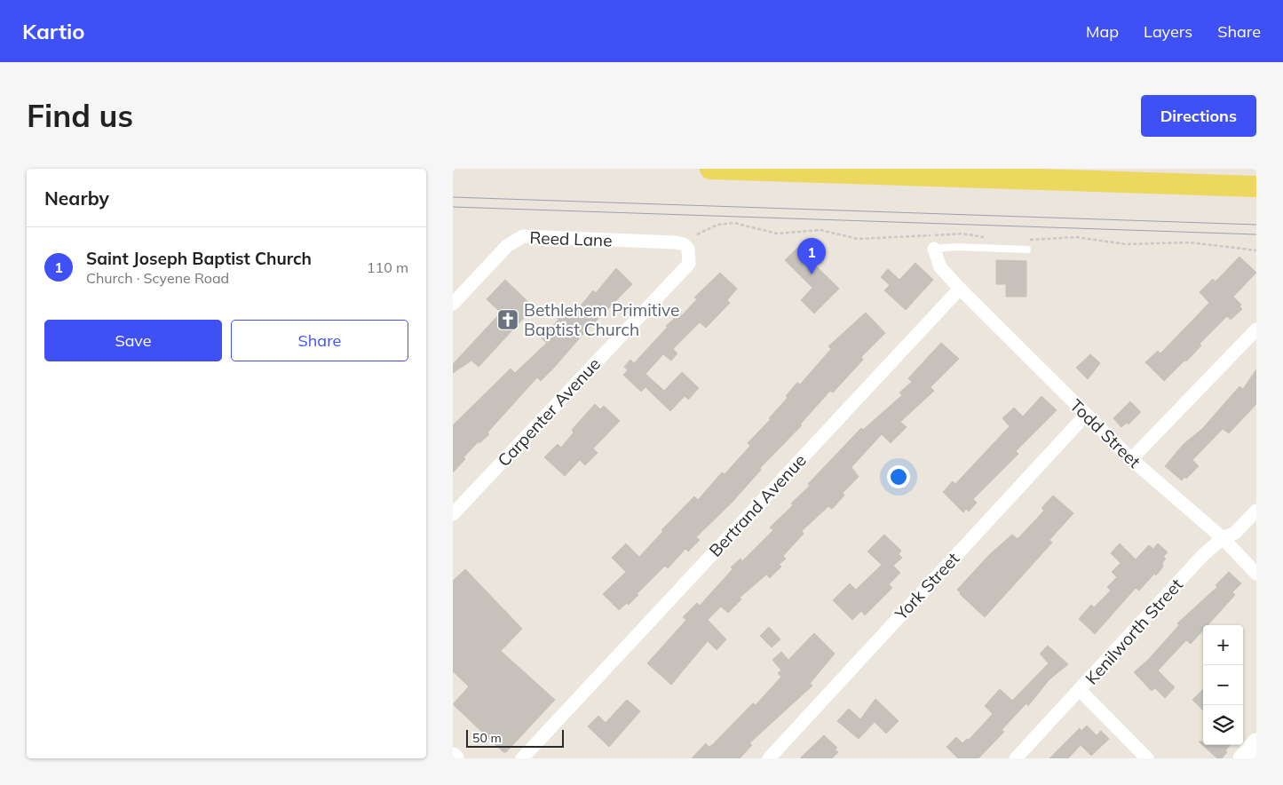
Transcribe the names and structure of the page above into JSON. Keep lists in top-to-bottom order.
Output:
{
  "streets": {
    "street": [
      "Reed Lane",
      "Carpenter Avenue",
      "Todd Street",
      "Bertrand Avenue",
      "York Street",
      "Kenilworth Street"
    ]
  },
  "crossings": [
    ["Reed Lane", "Carpenter Avenue"],
    ["Todd Street", "Bertrand Avenue"],
    ["Todd Street", "York Street"],
    ["Todd Street", "Kenilworth Street"]
  ],
  "places": {
    "church": ["Bethlehem Primitive Baptist Church"]
  },
  "scale_bar": "50 m",
  "page": {
    "header": "Kartio",
    "nav": ["Map", "Layers", "Share"],
    "buttons": [
      "Directions",
      ["Save", "Share"]
    ],
    "title": "Find us",
    "heading": "Nearby",
    "list": [
      {
        "mark": "1",
        "name": "Saint Joseph Baptist Church",
        "note": "Church · Scyene Road",
        "value": "110 m"
      }
    ],
    "pins": "1",
    "map_buttons": ["+", "−"],
    "scale": "50 m"
  }
}
